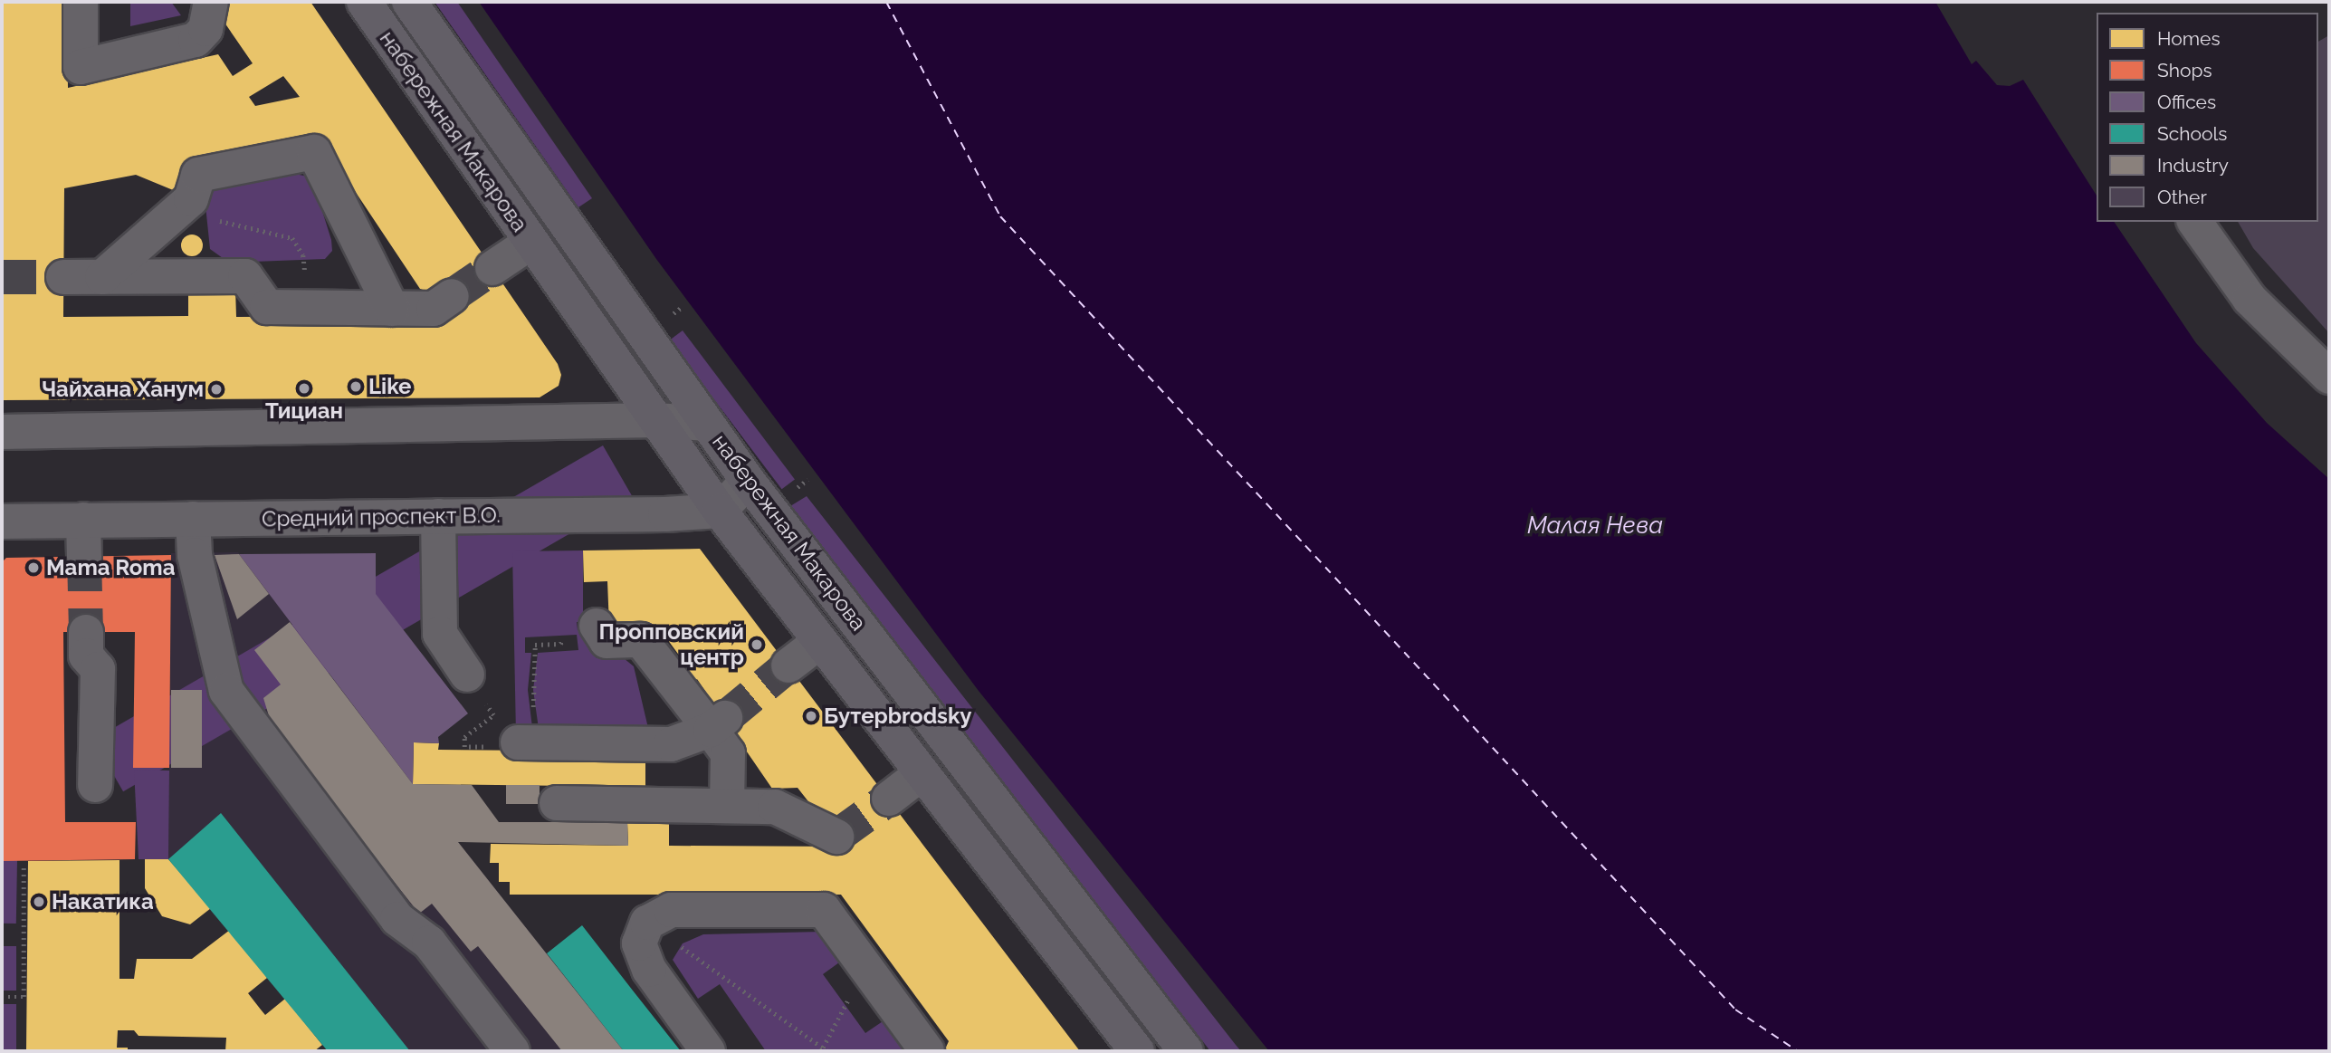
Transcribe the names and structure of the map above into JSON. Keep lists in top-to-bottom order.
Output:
{
  "streets": {
    "main road": ["набережная Макарова"],
    "street": ["Средний проспект В.О."]
  },
  "crossings": [
    ["набережная Макарова", "Средний проспект В.О."]
  ],
  "water": ["Малая Нева"],
  "places": [
    "Like",
    "Тициан",
    "Чайхана Ханум",
    "Mama Roma",
    "Пропповский центр",
    "Бутерbrodsky",
    "Накатика"
  ],
  "legend": [
    "Homes",
    "Shops",
    "Offices",
    "Schools",
    "Industry",
    "Other"
  ]
}
